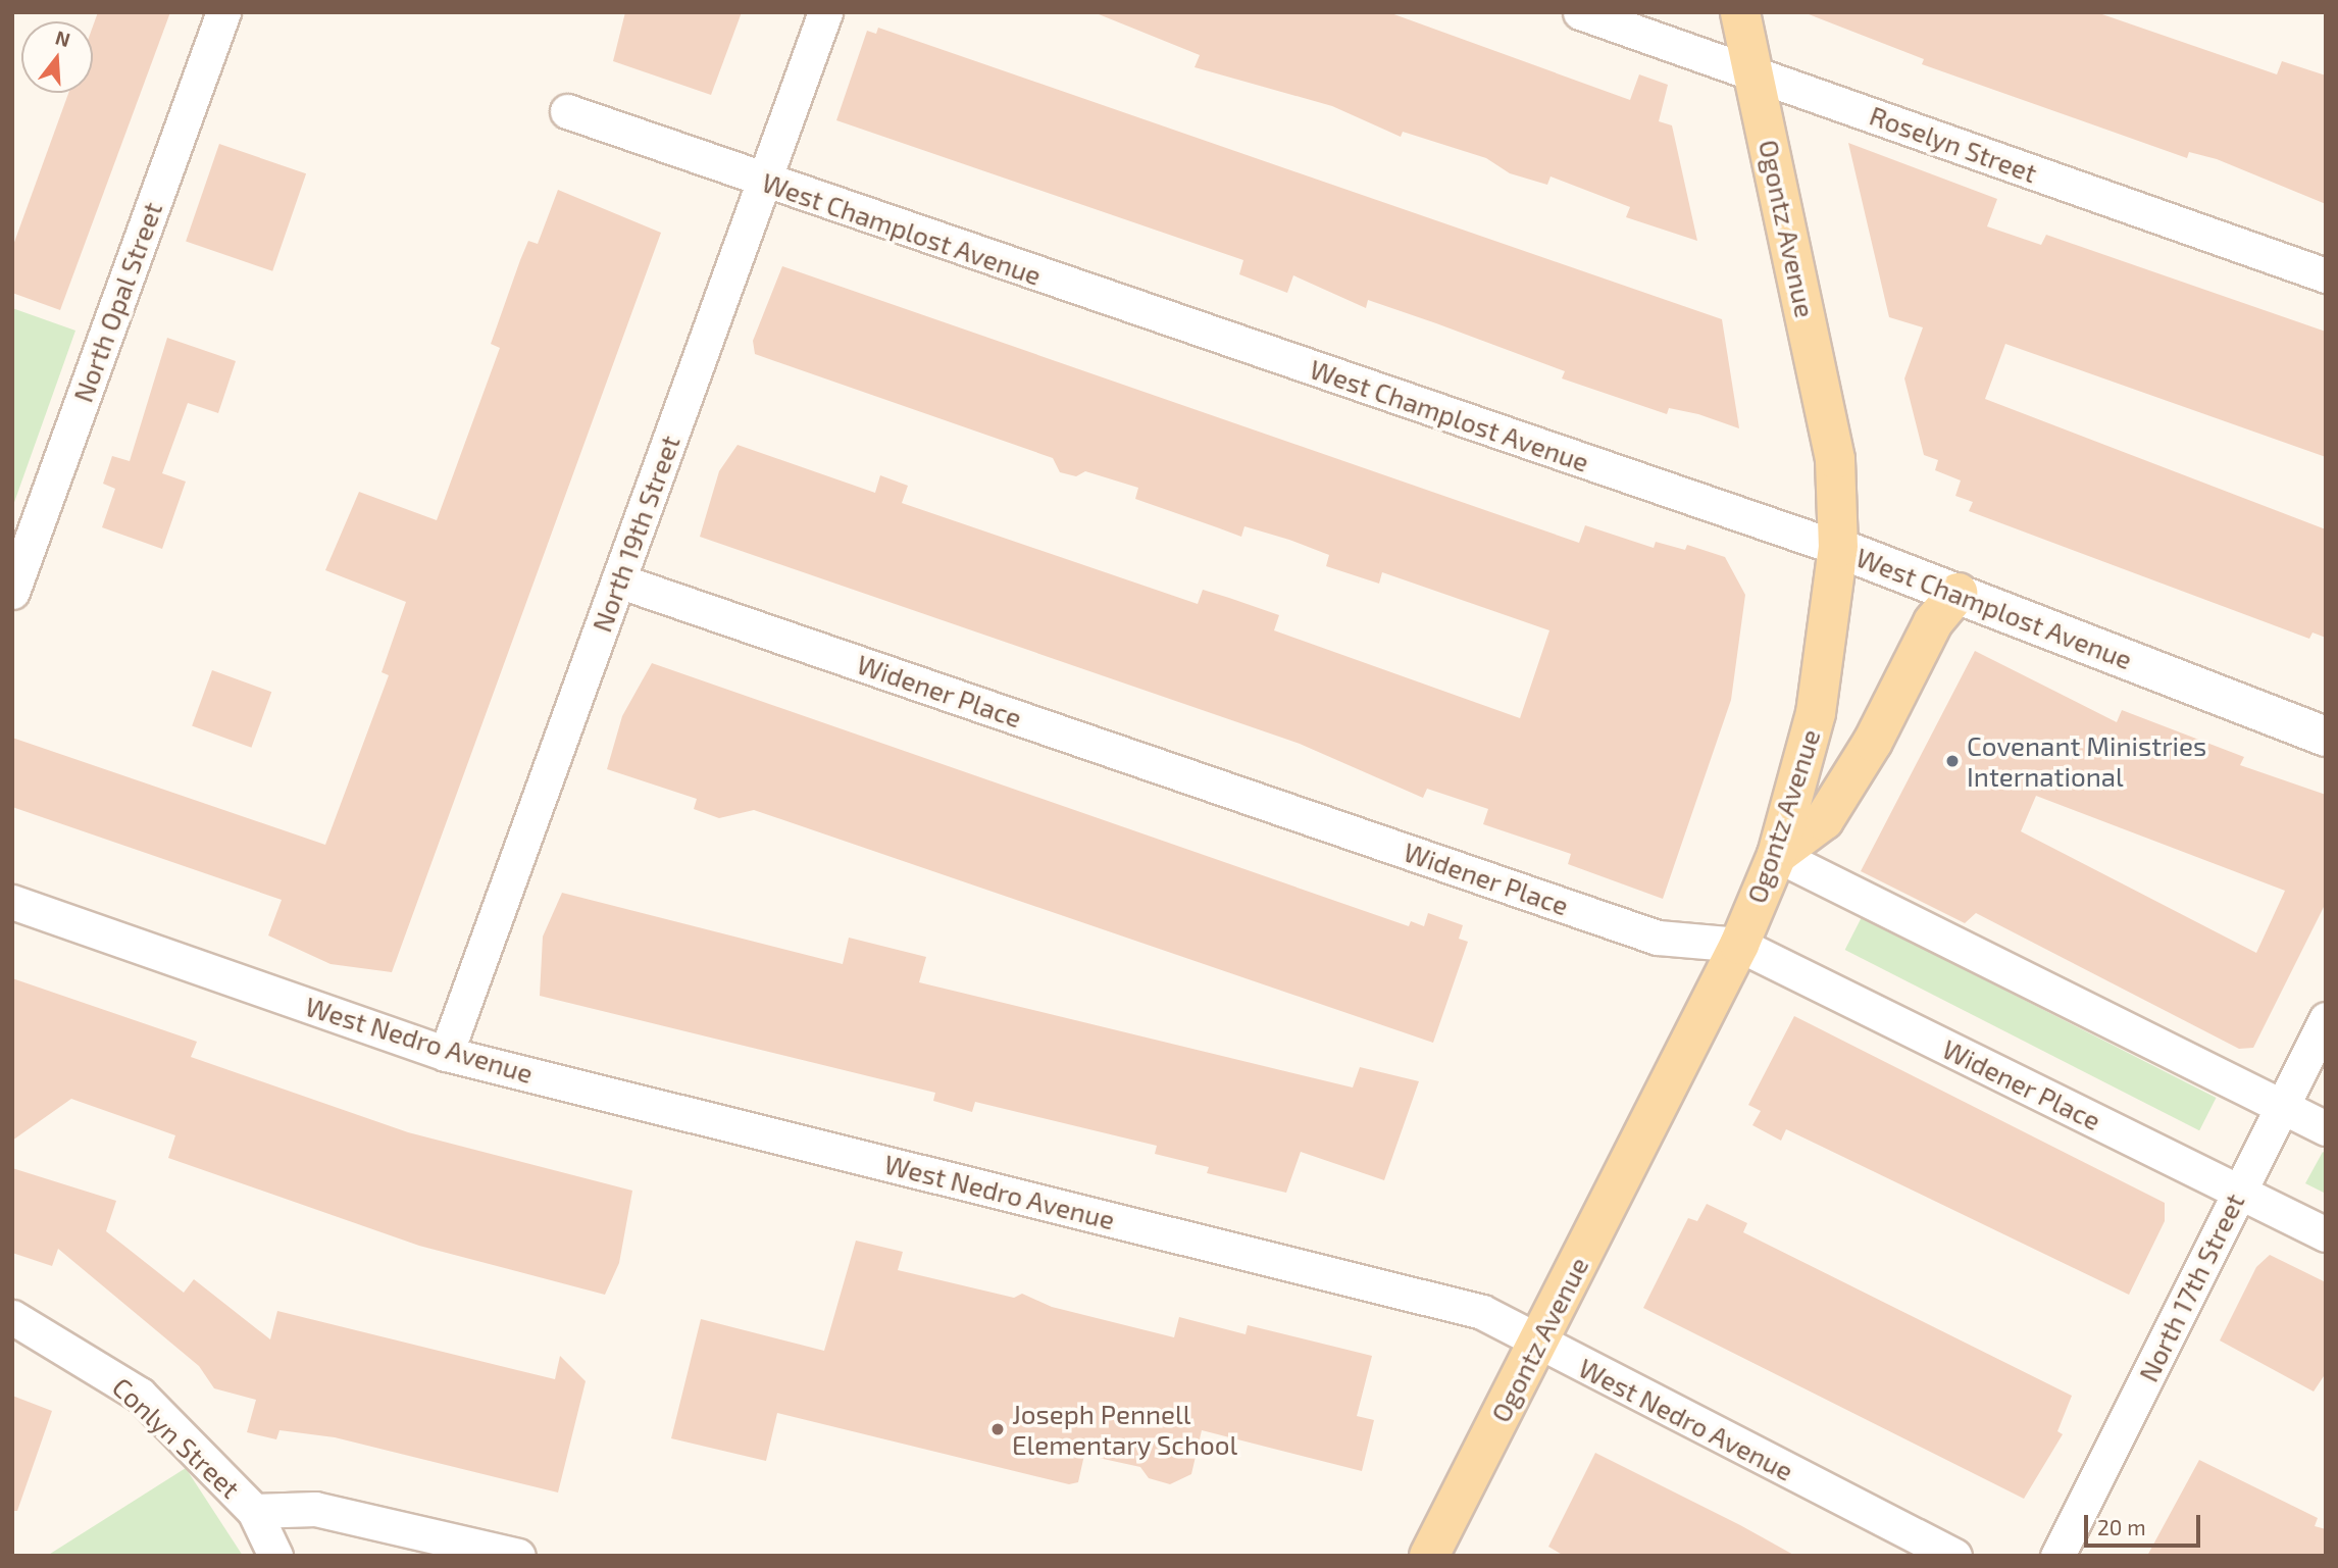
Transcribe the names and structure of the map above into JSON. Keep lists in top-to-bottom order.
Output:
{
  "streets": {
    "main road": ["Ogontz Avenue"],
    "street": [
      "Roselyn Street",
      "West Champlost Avenue",
      "North Opal Street",
      "North 19th Street",
      "Widener Place",
      "West Nedro Avenue",
      "North 17th Street",
      "Conlyn Street"
    ]
  },
  "crossings": [
    ["Roselyn Street", "Ogontz Avenue"],
    ["West Champlost Avenue", "Ogontz Avenue"],
    ["West Champlost Avenue", "North 19th Street"],
    ["Ogontz Avenue", "Widener Place"],
    ["Ogontz Avenue", "West Nedro Avenue"],
    ["North 19th Street", "Widener Place"],
    ["North 19th Street", "West Nedro Avenue"],
    ["Widener Place", "North 17th Street"]
  ],
  "places": ["Covenant Ministries International", "Joseph Pennell Elementary School"],
  "scale_bar": "20 m",
  "north": "top"
}
